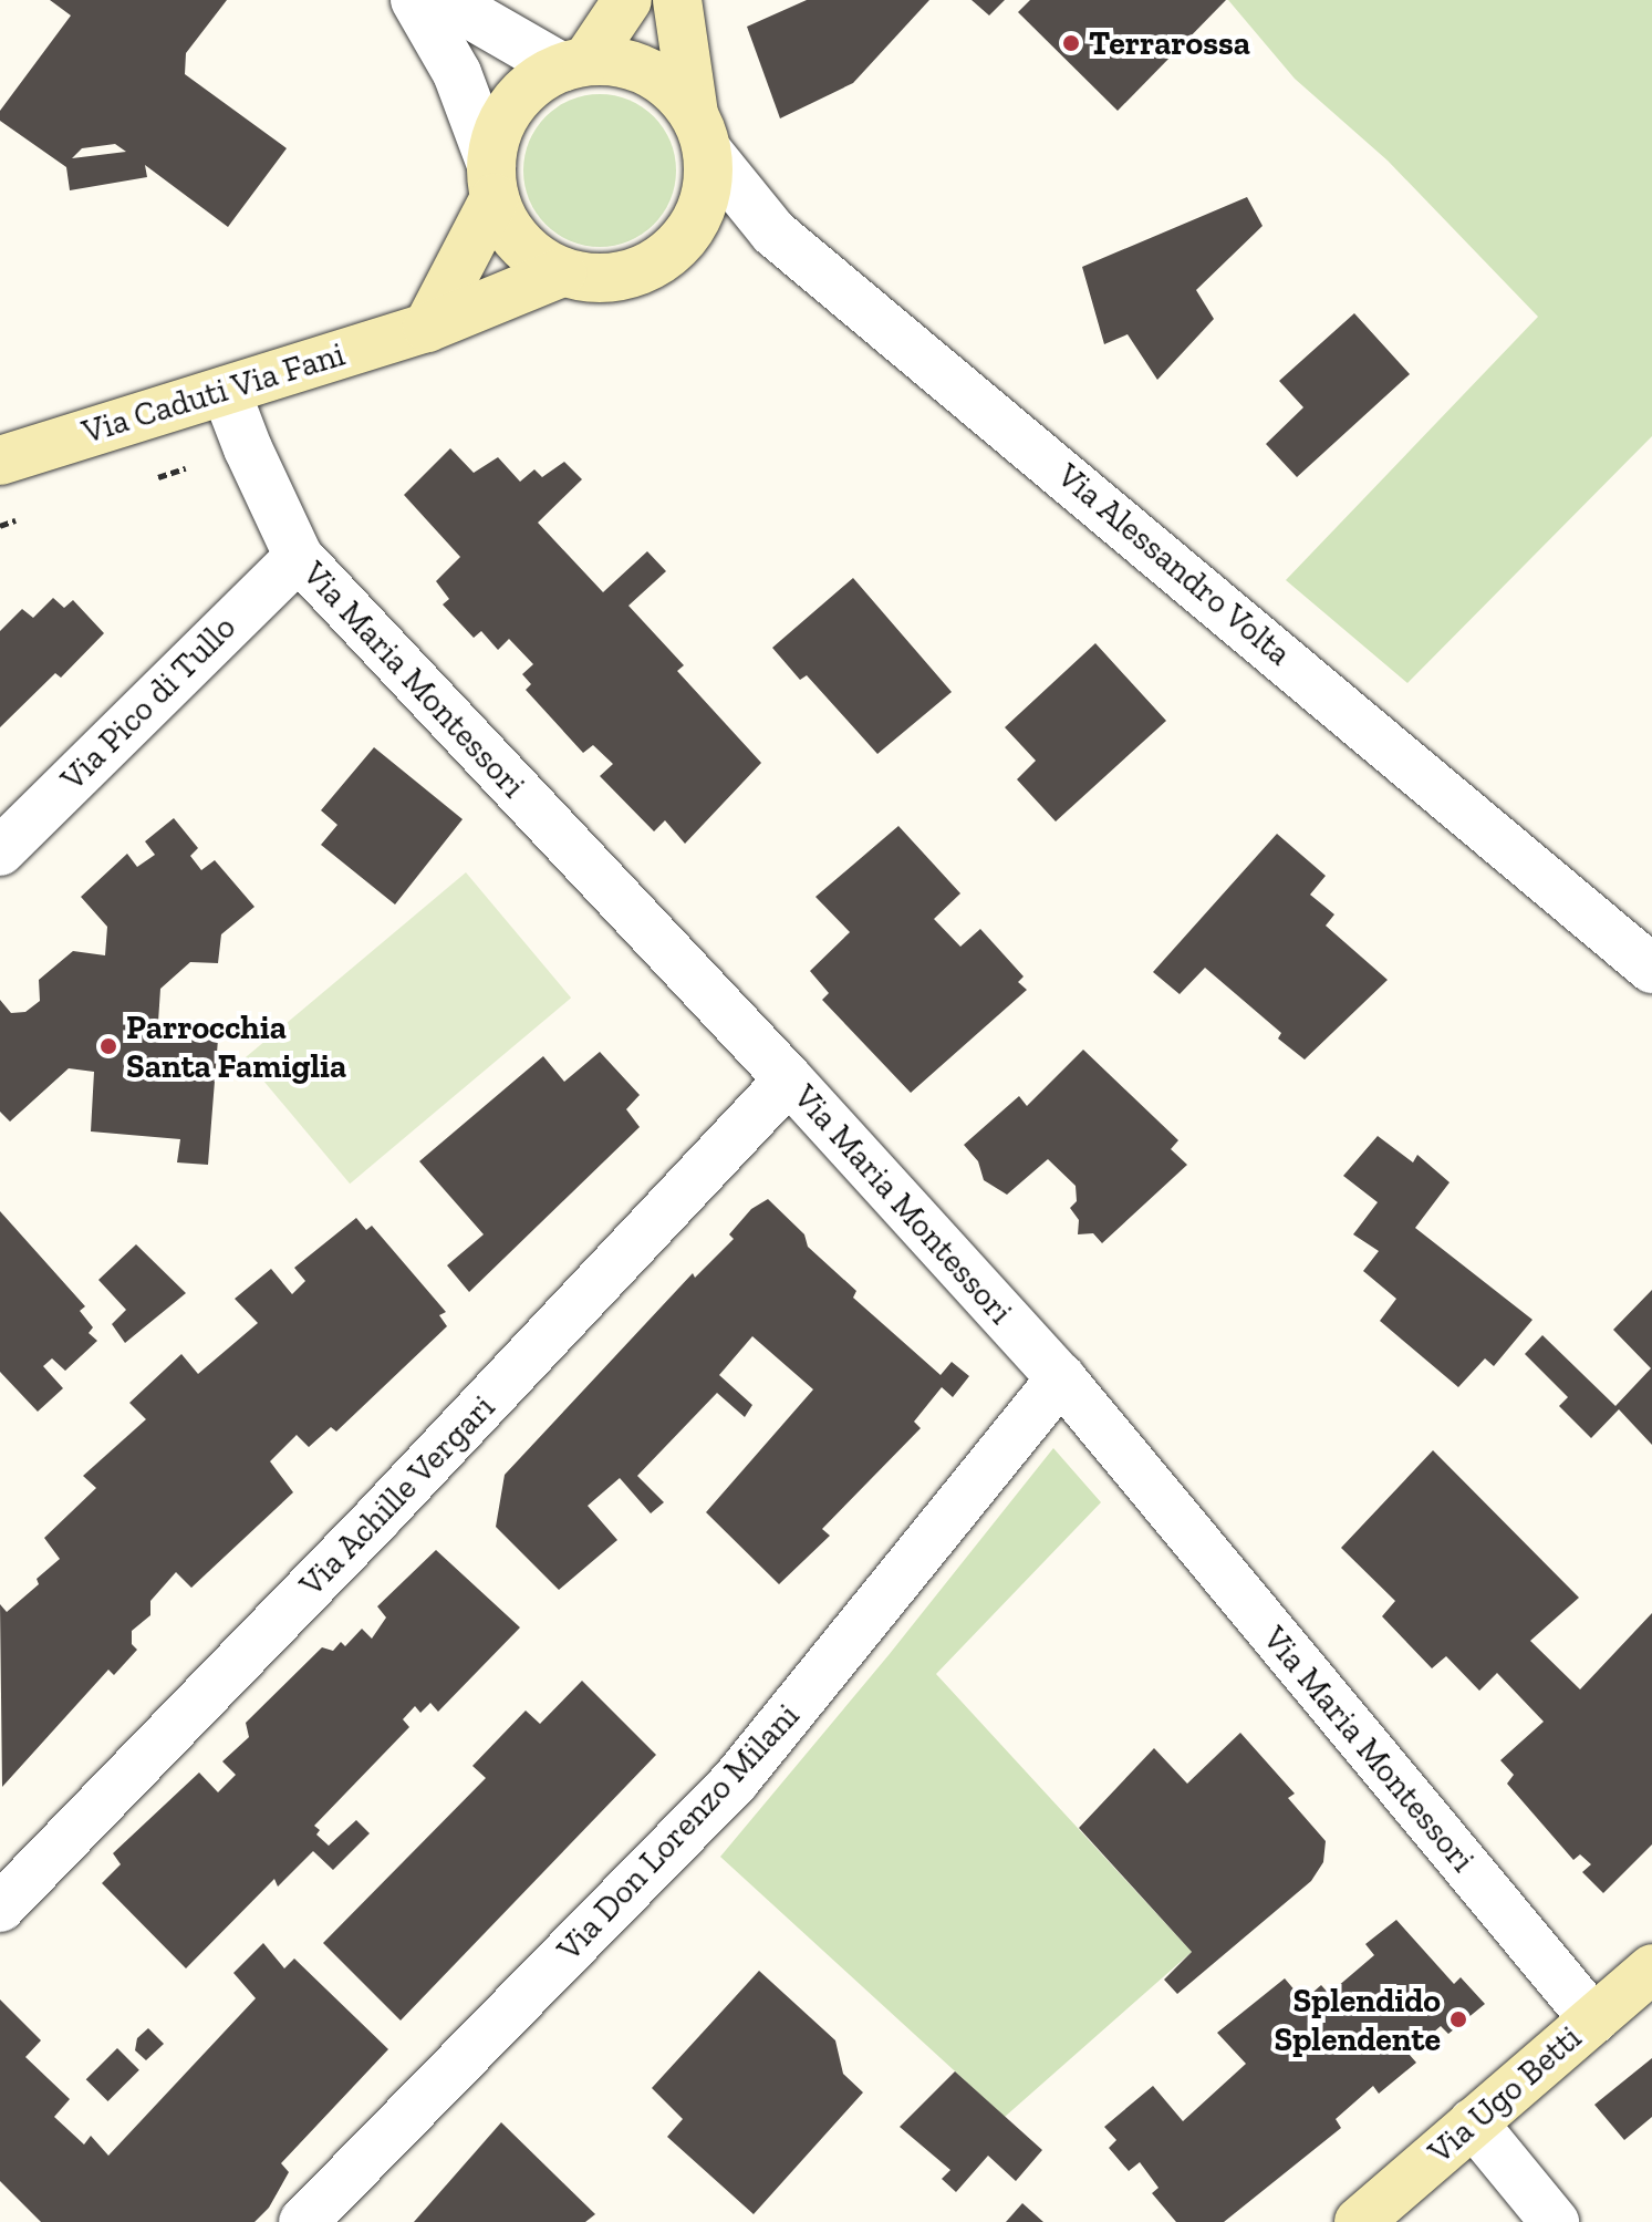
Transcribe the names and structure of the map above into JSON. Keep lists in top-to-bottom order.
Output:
{
  "streets": {
    "street": [
      "Via Caduti Via Fani",
      "Via Alessandro Volta",
      "Via Maria Montessori",
      "Via Pico di Tullo",
      "Via Achille Vergari",
      "Via Don Lorenzo Milani",
      "Via Ugo Betti"
    ]
  },
  "crossings": [
    ["Via Caduti Via Fani", "Via Alessandro Volta"],
    ["Via Caduti Via Fani", "Via Maria Montessori"],
    ["Via Maria Montessori", "Via Pico di Tullo"],
    ["Via Maria Montessori", "Via Achille Vergari"],
    ["Via Maria Montessori", "Via Don Lorenzo Milani"],
    ["Via Maria Montessori", "Via Ugo Betti"]
  ],
  "places": ["Terrarossa", "Parrocchia Santa Famiglia", "Splendido Splendente"]
}
